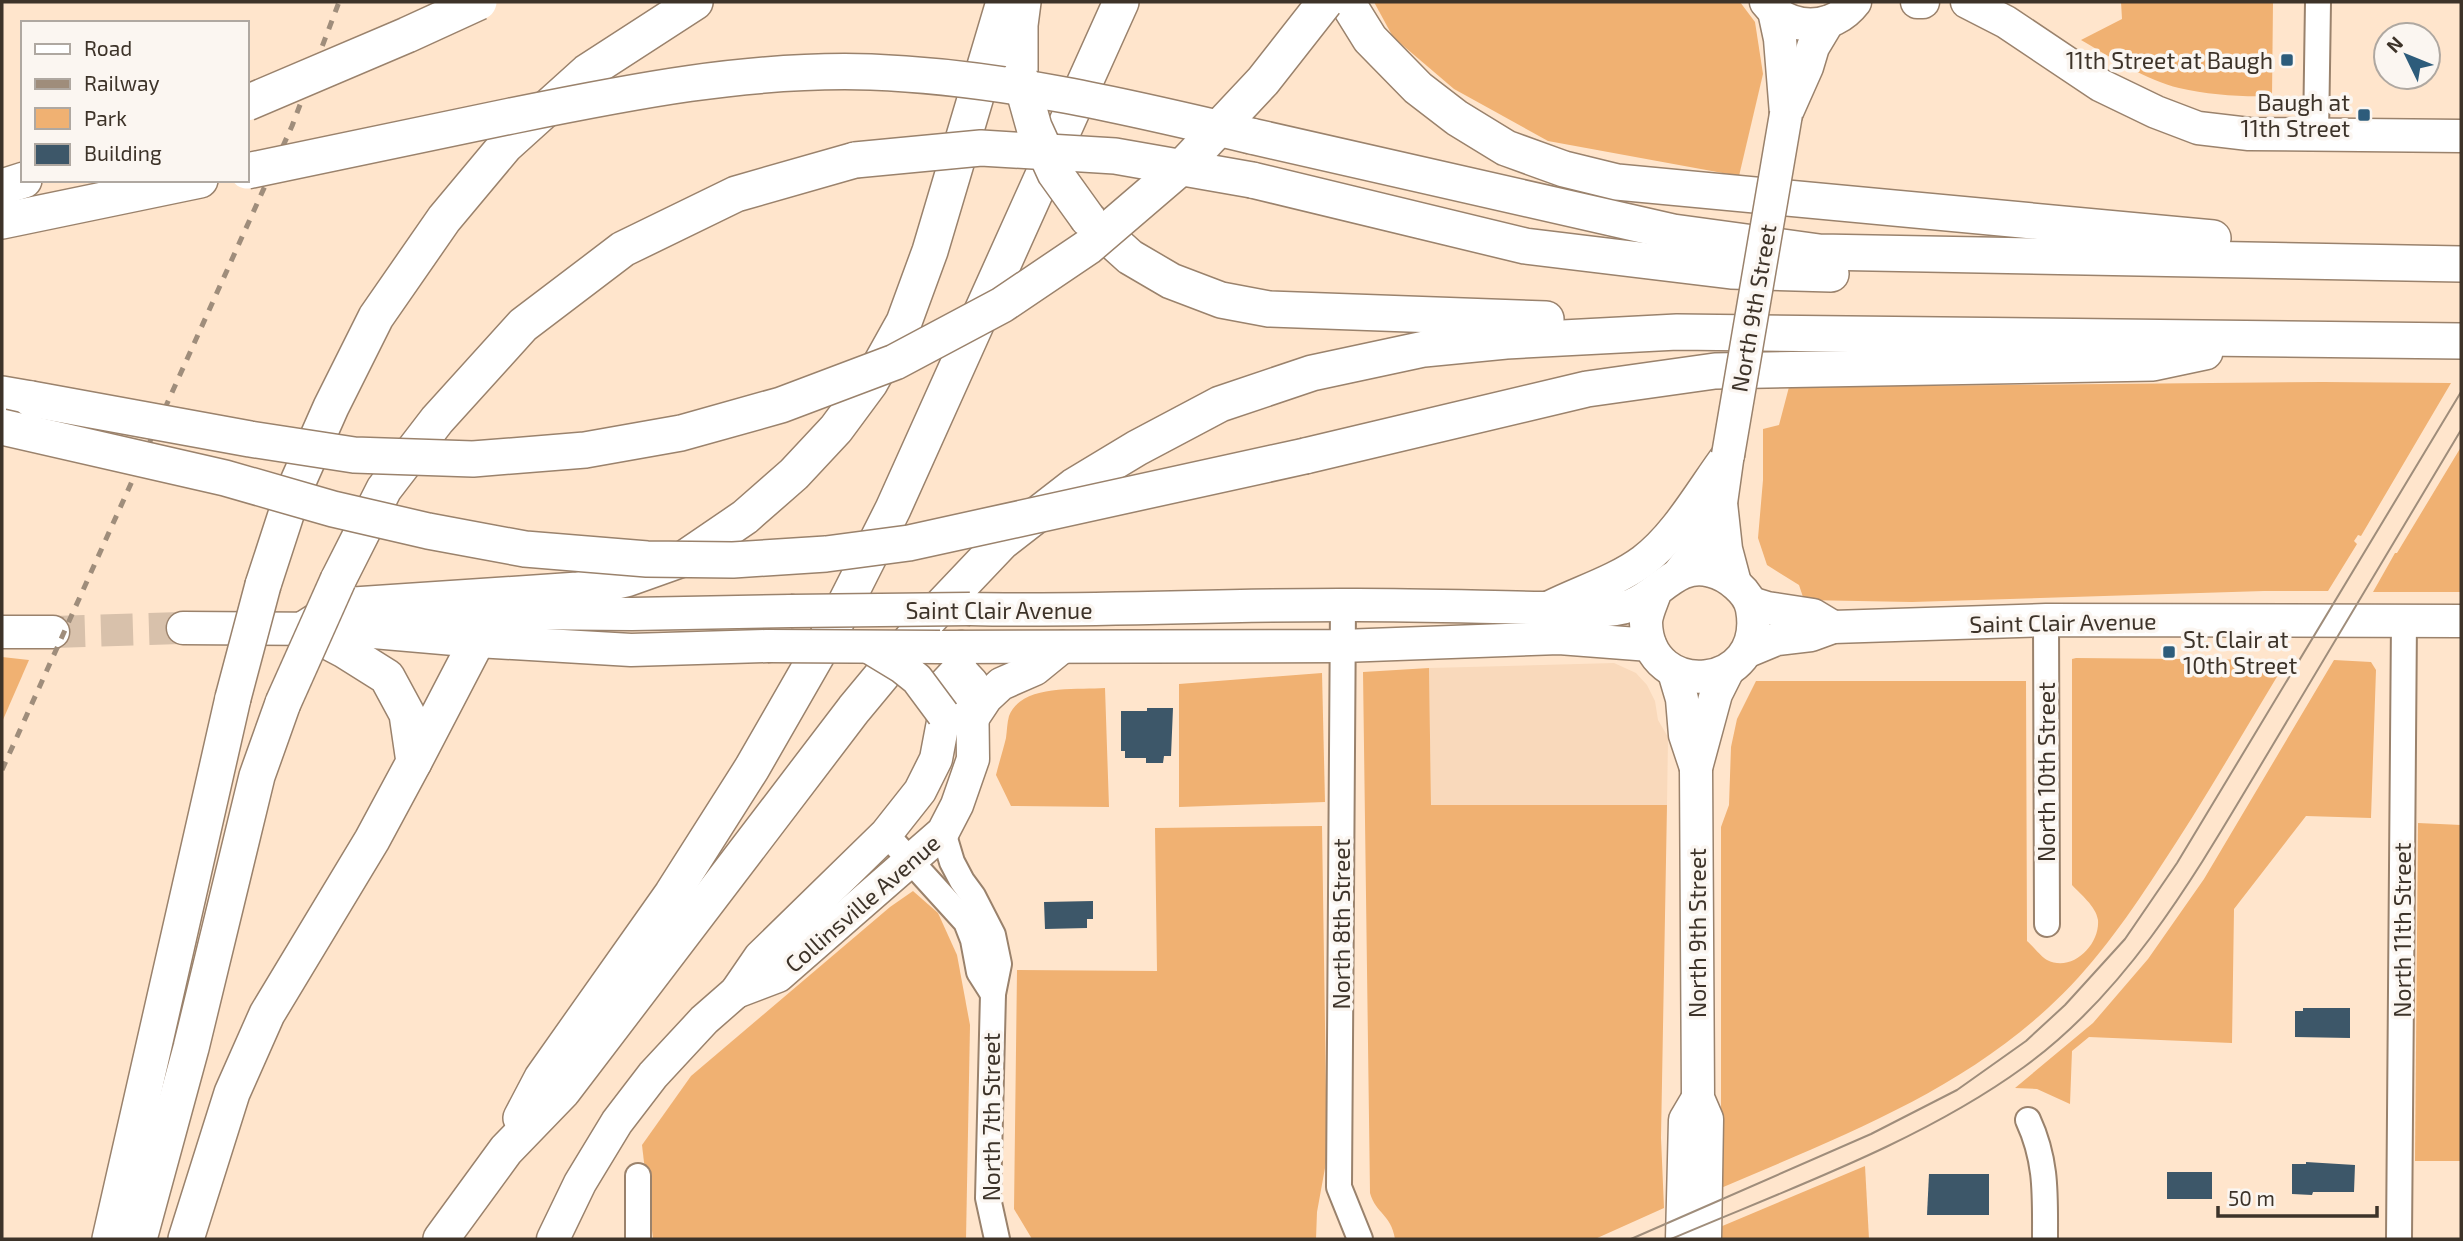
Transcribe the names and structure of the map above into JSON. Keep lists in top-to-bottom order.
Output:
{
  "streets": {
    "main road": ["North 9th Street", "Saint Clair Avenue", "Collinsville Avenue"],
    "street": [
      "North 10th Street",
      "North 8th Street",
      "North 11th Street",
      "North 7th Street"
    ]
  },
  "crossings": [
    ["North 9th Street", "Saint Clair Avenue"],
    ["Saint Clair Avenue", "North 10th Street"],
    ["Saint Clair Avenue", "Collinsville Avenue"],
    ["Saint Clair Avenue", "North 8th Street"],
    ["Saint Clair Avenue", "North 11th Street"],
    ["Collinsville Avenue", "North 7th Street"]
  ],
  "places": {
    "transit": ["11th Street at Baugh", "Baugh at 11th Street", "St. Clair at 10th Street"]
  },
  "legend": [
    "Road",
    "Railway",
    "Park",
    "Building"
  ],
  "scale_bar": "50 m",
  "north": "top left"
}
